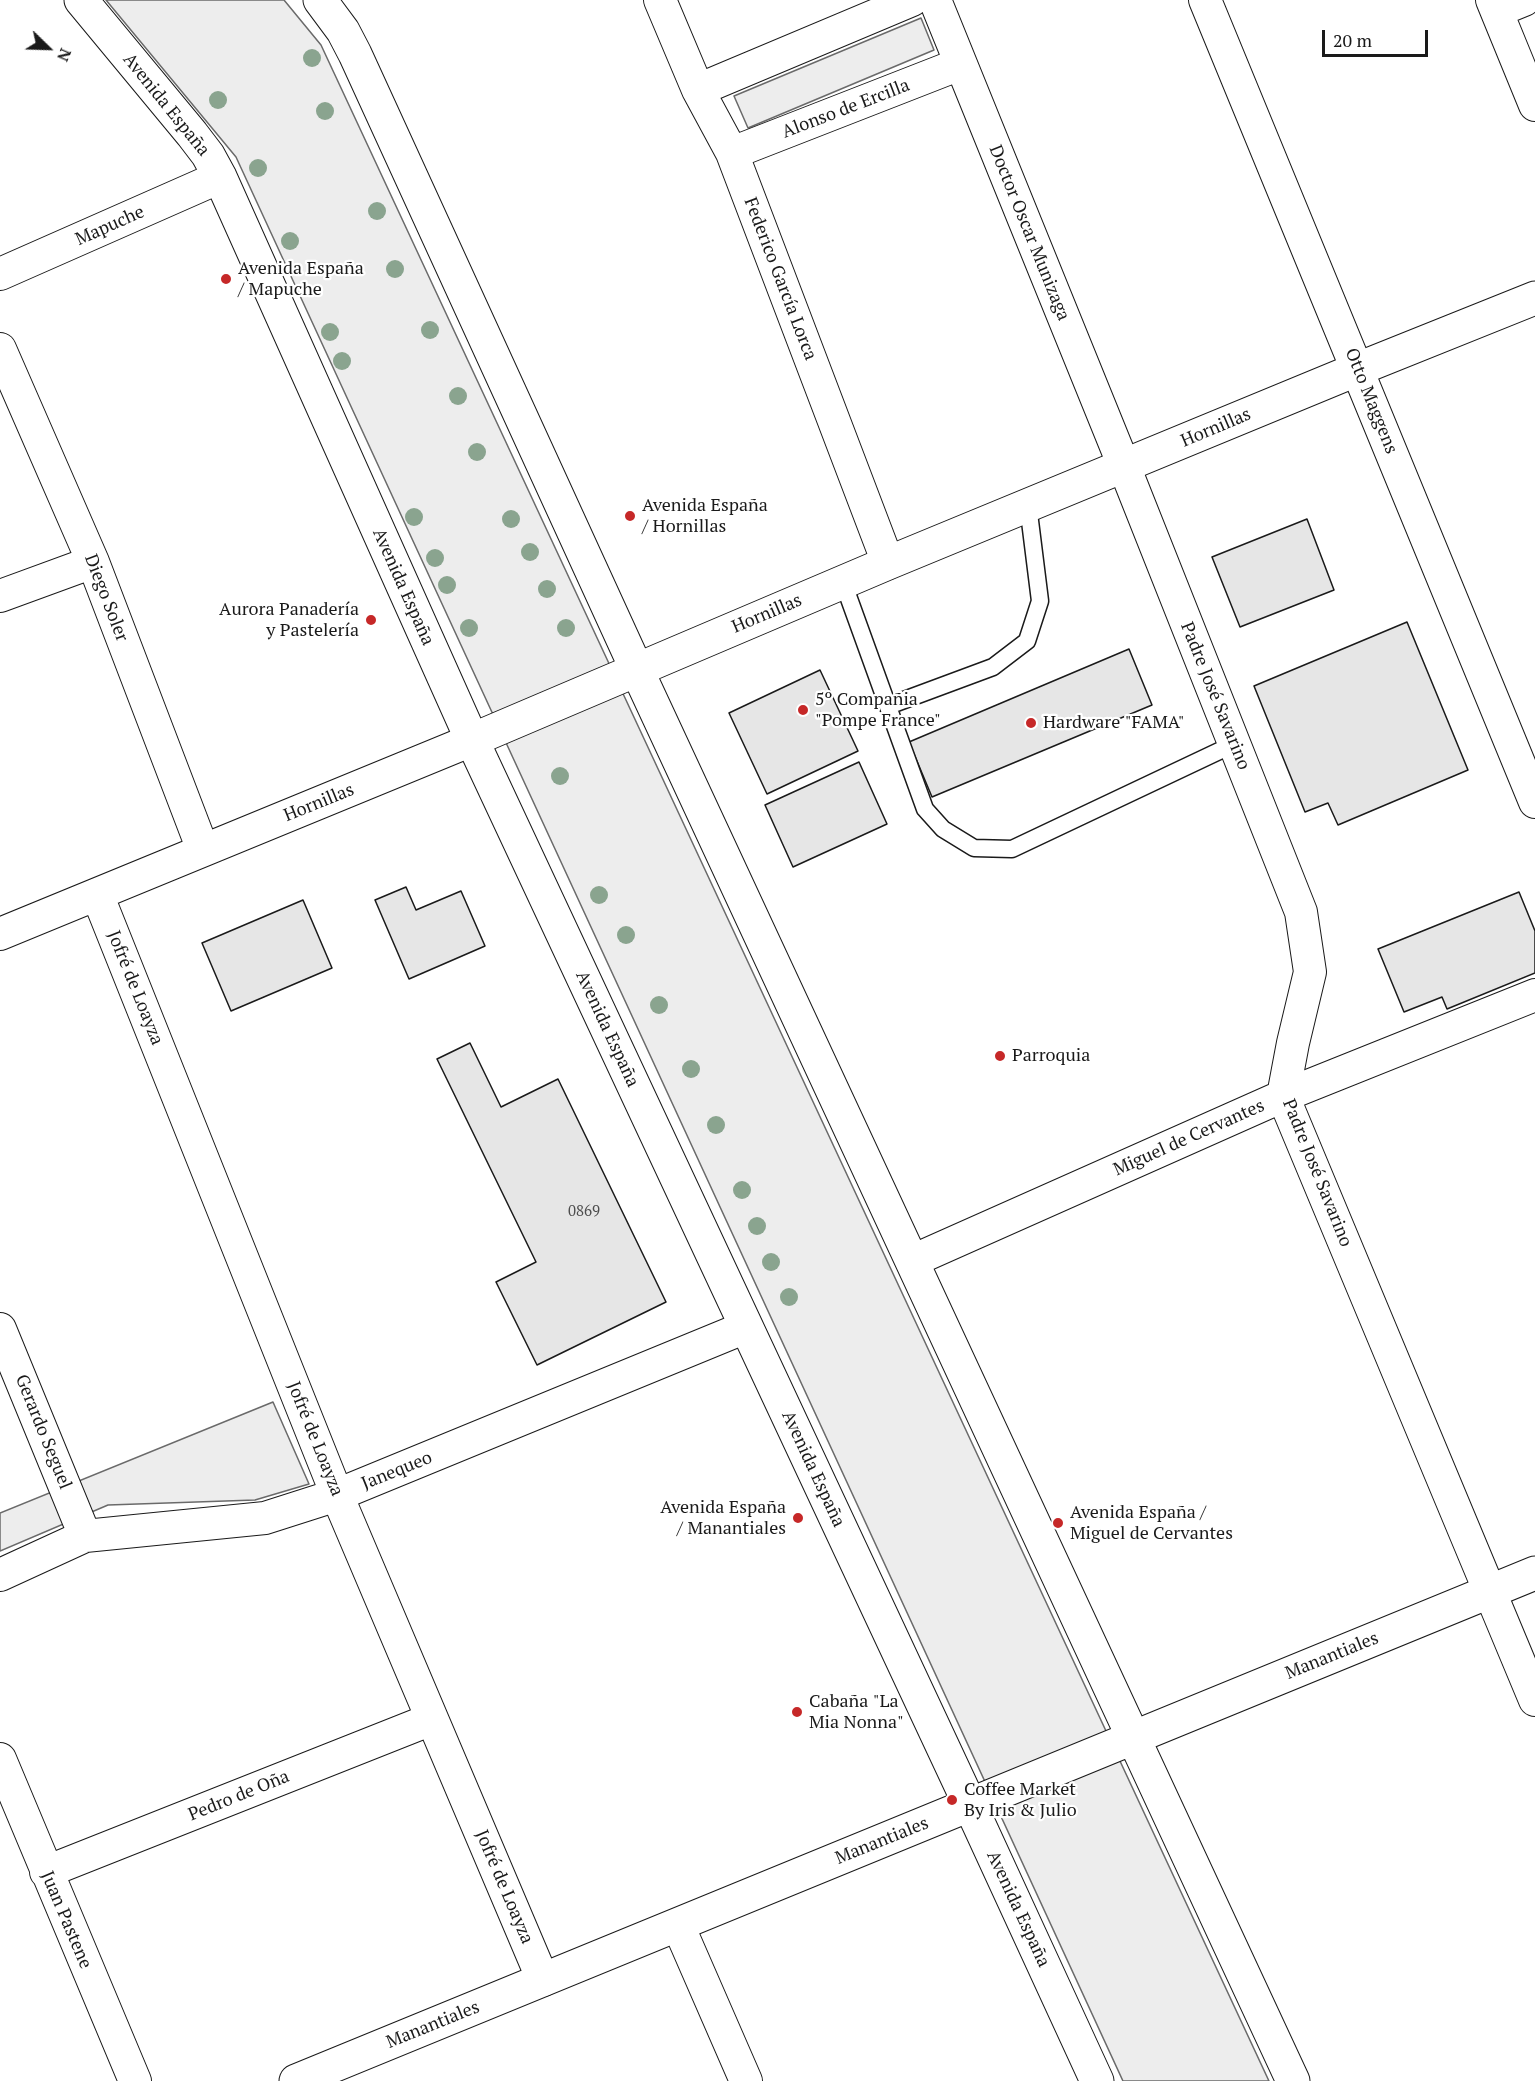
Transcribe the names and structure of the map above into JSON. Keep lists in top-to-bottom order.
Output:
{
  "streets": {
    "main road": ["Avenida España", "Hornillas", "Manantiales"],
    "street": [
      "Alonso de Ercilla",
      "Mapuche",
      "Doctor Oscar Munizaga",
      "Federico García Lorca",
      "Otto Maggens",
      "Diego Soler",
      "Padre José Savarino",
      "Jofré de Loayza",
      "Miguel de Cervantes",
      "Gerardo Seguel",
      "Janequeo",
      "Pedro de Oña",
      "Juan Pastene"
    ]
  },
  "crossings": [
    ["Avenida España", "Mapuche"],
    ["Avenida España", "Hornillas"],
    ["Avenida España", "Janequeo"],
    ["Avenida España", "Manantiales"],
    ["Alonso de Ercilla", "Doctor Oscar Munizaga"],
    ["Alonso de Ercilla", "Federico García Lorca"],
    ["Doctor Oscar Munizaga", "Hornillas"],
    ["Doctor Oscar Munizaga", "Padre José Savarino"],
    ["Federico García Lorca", "Hornillas"],
    ["Otto Maggens", "Hornillas"],
    ["Hornillas", "Diego Soler"],
    ["Hornillas", "Padre José Savarino"],
    ["Hornillas", "Jofré de Loayza"],
    ["Padre José Savarino", "Miguel de Cervantes"],
    ["Padre José Savarino", "Manantiales"],
    ["Jofré de Loayza", "Janequeo"],
    ["Jofré de Loayza", "Manantiales"],
    ["Jofré de Loayza", "Pedro de Oña"],
    ["Gerardo Seguel", "Janequeo"],
    ["Pedro de Oña", "Juan Pastene"]
  ],
  "places": [
    "Avenida España / Mapuche",
    "Avenida España / Hornillas",
    "Aurora Panadería y Pastelería",
    "5º Compañia \"Pompe France\"",
    "Hardware \"FAMA\"",
    "Parroquia",
    "Avenida España / Manantiales",
    "Avenida España / Miguel de Cervantes",
    "Cabaña \"La Mia Nonna\"",
    "Coffee Market By Iris & Julio"
  ],
  "house_numbers": ["0869"],
  "scale_bar": "20 m",
  "north": "bottom right"
}
